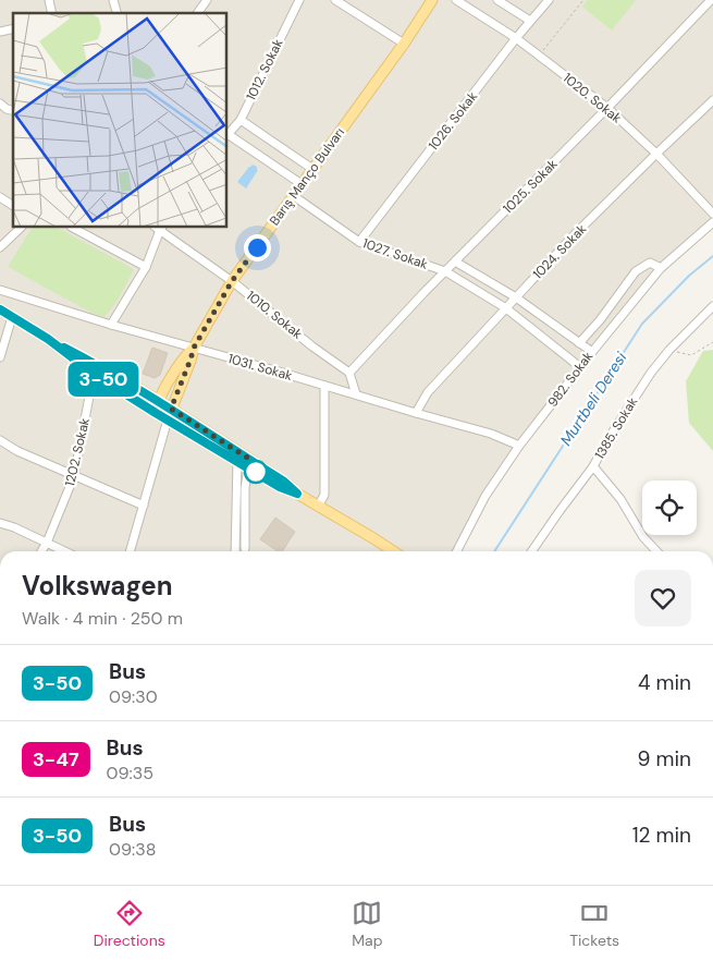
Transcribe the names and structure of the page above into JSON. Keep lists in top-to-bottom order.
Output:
{
  "streets": {
    "main road": ["Barış Manço Bulvarı"],
    "street": [
      "1012. Sokak",
      "1020. Sokak",
      "1026. Sokak",
      "1025. Sokak",
      "1024. Sokak",
      "1027. Sokak",
      "1010. Sokak",
      "1031. Sokak",
      "982. Sokak",
      "1385. Sokak",
      "1202. Sokak"
    ]
  },
  "crossings": [
    ["1020. Sokak", "1026. Sokak"],
    ["1020. Sokak", "1025. Sokak"],
    ["1020. Sokak", "1024. Sokak"],
    ["1026. Sokak", "1027. Sokak"],
    ["Barış Manço Bulvarı", "1027. Sokak"],
    ["Barış Manço Bulvarı", "1010. Sokak"],
    ["Barış Manço Bulvarı", "1031. Sokak"],
    ["1025. Sokak", "1027. Sokak"],
    ["1025. Sokak", "1010. Sokak"],
    ["1024. Sokak", "1027. Sokak"],
    ["1024. Sokak", "1031. Sokak"],
    ["1027. Sokak", "982. Sokak"],
    ["1031. Sokak", "982. Sokak"]
  ],
  "water": ["Murtbeli Deresi"],
  "lines": ["bus line 3-50"],
  "page": {
    "on_map": "3-50",
    "heading": ["Volkswagen", "Walk · 4 min · 250 m"],
    "list": [
      {
        "mark": "3-50",
        "name": "Bus",
        "note": "09:30",
        "value": "4 min"
      },
      {
        "mark": "3-47",
        "name": "Bus",
        "note": "09:35",
        "value": "9 min"
      },
      {
        "mark": "3-50",
        "name": "Bus",
        "note": "09:38",
        "value": "12 min"
      }
    ],
    "tabs": ["Directions", "Map", "Tickets"]
  }
}
